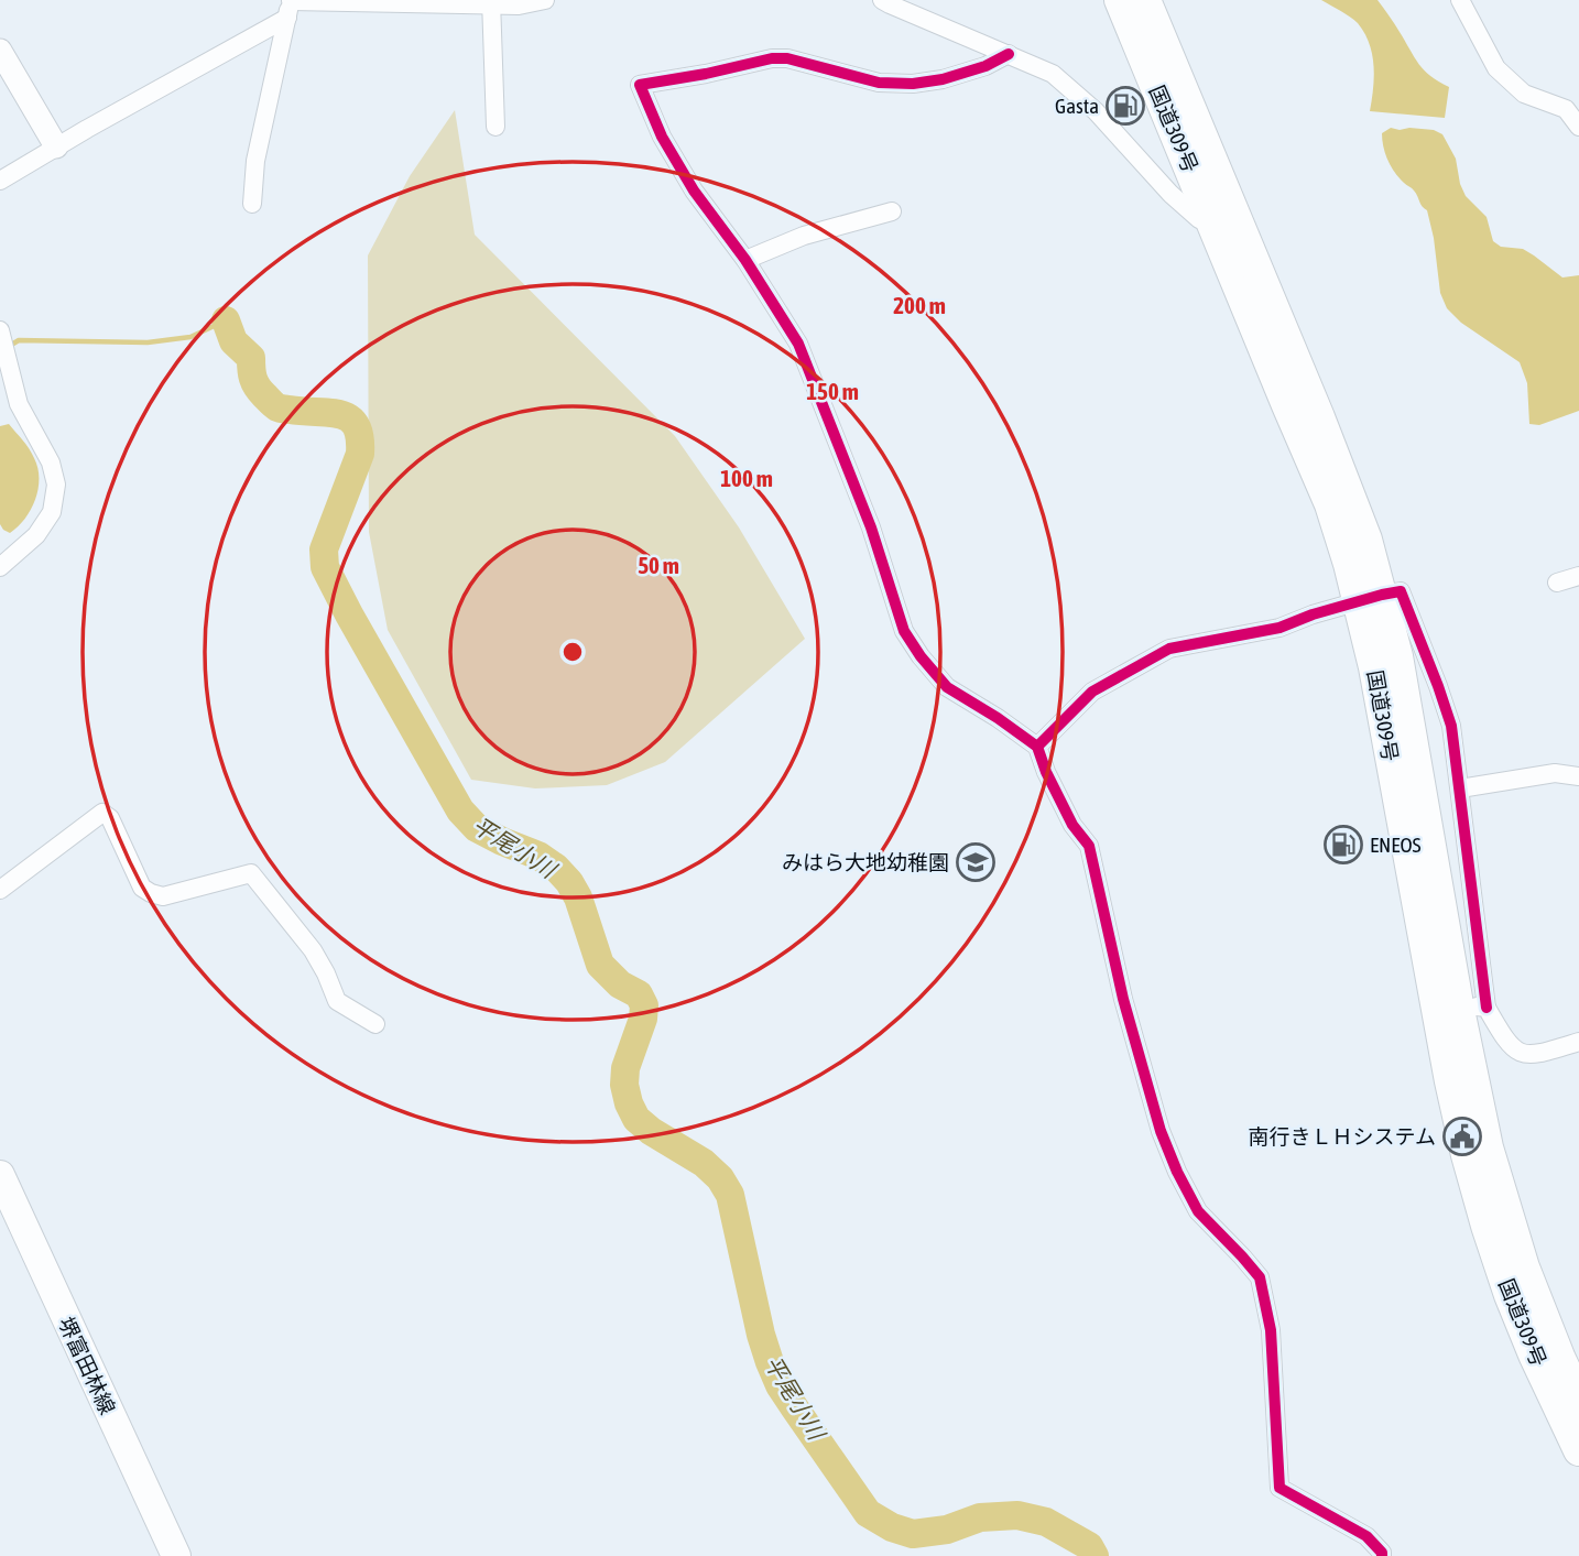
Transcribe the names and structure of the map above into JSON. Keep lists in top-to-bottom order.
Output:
{
  "streets": {
    "highway": ["国道309号"],
    "main road": ["堺富田林線"]
  },
  "water": ["平尾小川"],
  "places": {
    "fuel station": ["Gasta", "ENEOS"],
    "school or university": ["みはら大地幼稚園"],
    "public building": ["南行きＬＨシステム"]
  },
  "rings": [
    "200 m",
    "150 m",
    "100 m",
    "50 m"
  ]
}
